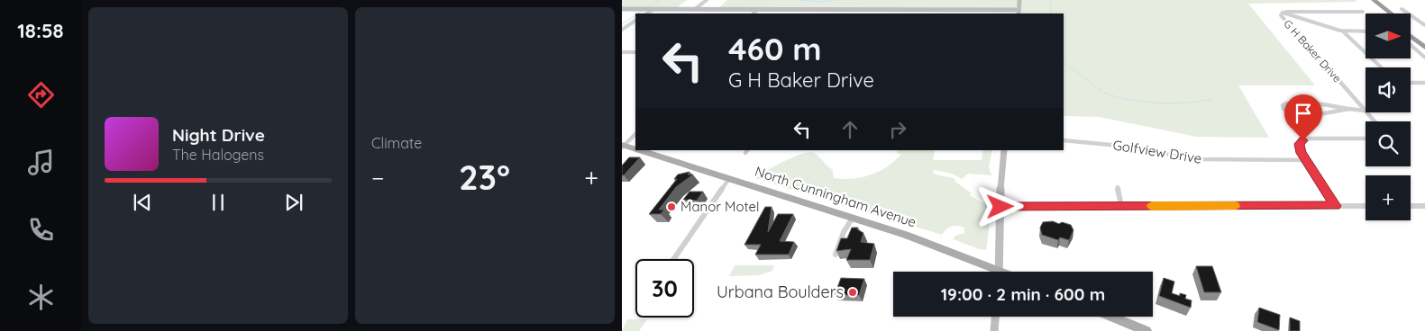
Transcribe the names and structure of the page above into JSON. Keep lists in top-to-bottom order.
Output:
{
  "streets": {
    "main road": ["North Cunningham Avenue"],
    "street": ["G H Baker Drive", "Golfview Drive"]
  },
  "places": ["Manor Motel", "Urbana Boulders"],
  "north": "right",
  "page": {
    "tabs": "18:58",
    "tile": "Climate",
    "map_buttons": "+",
    "turn": ["460 m", "G H Baker Drive"],
    "song": ["Night Drive", "The Halogens"],
    "heat": ["−", "23°", "+"],
    "limit": "30",
    "trip": "19:00 · 2 min · 600 m"
  }
}
